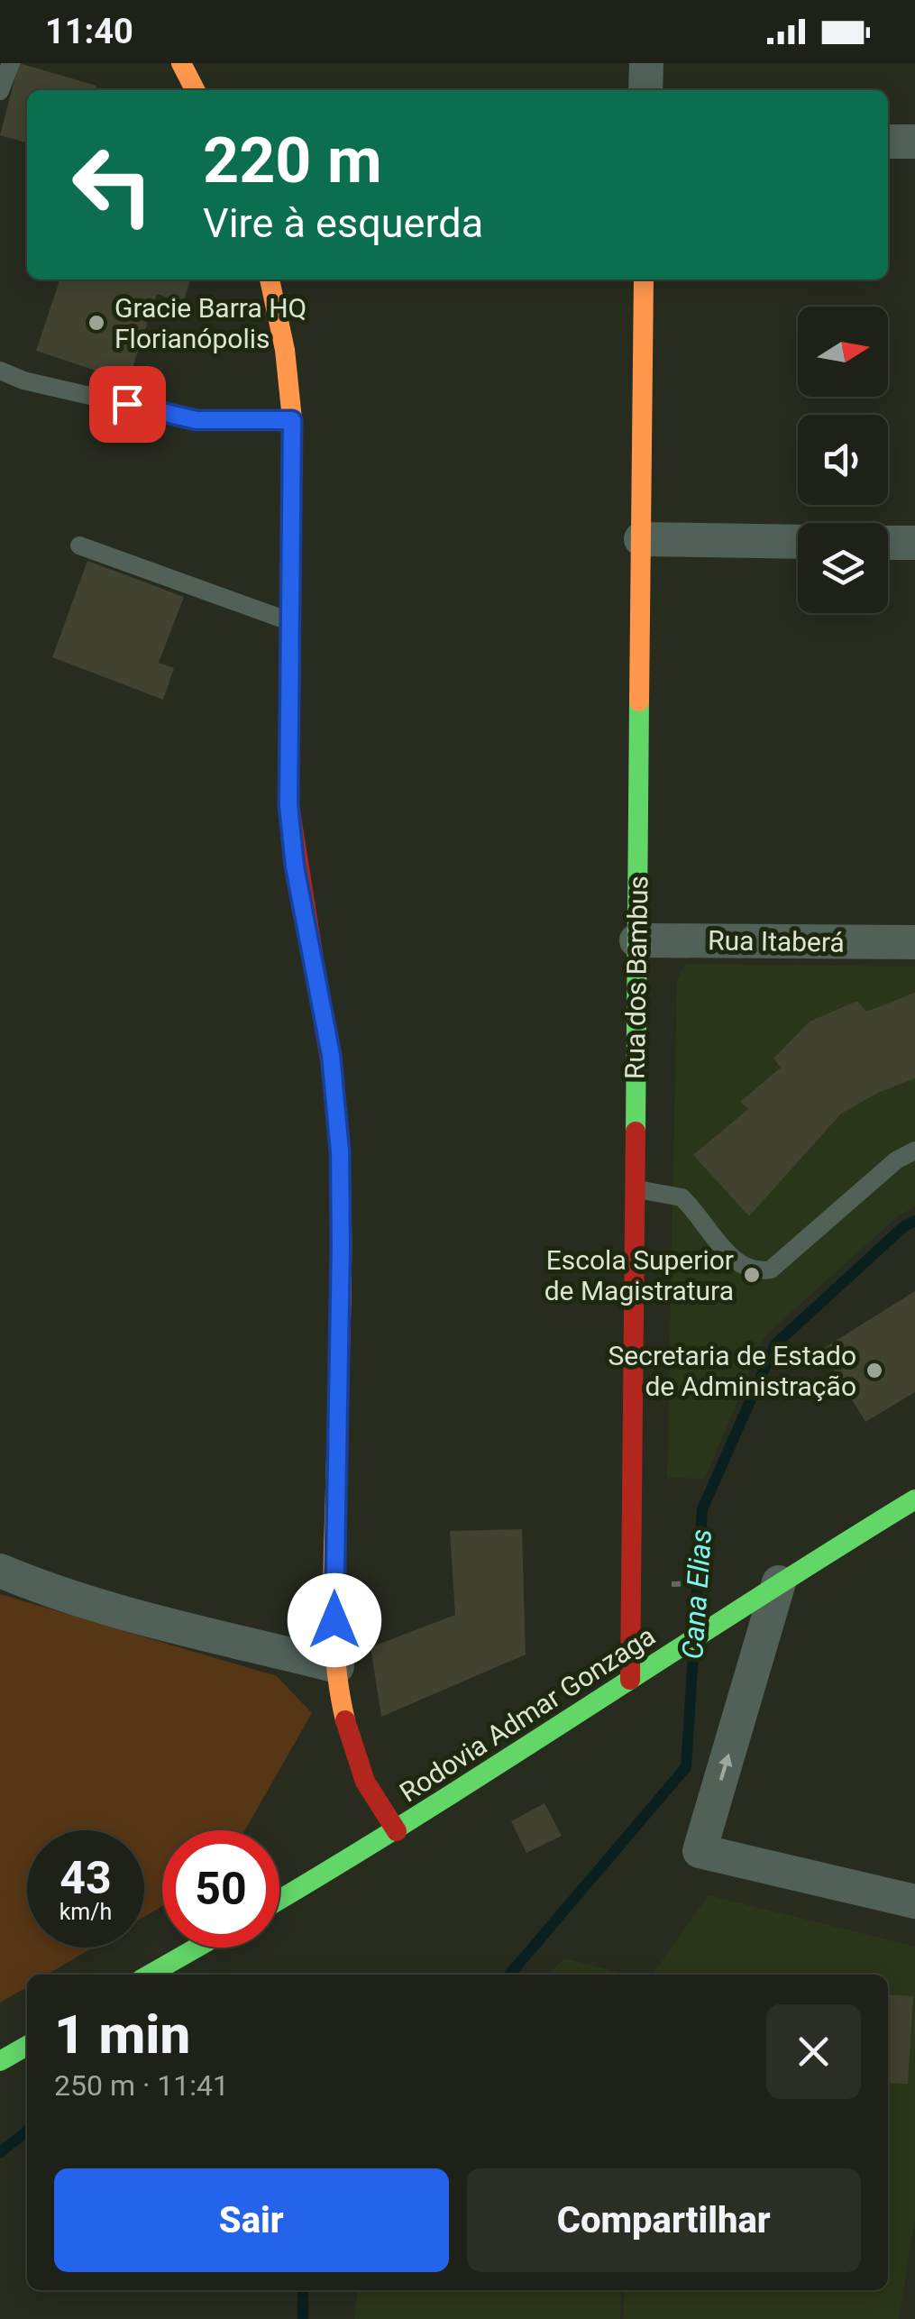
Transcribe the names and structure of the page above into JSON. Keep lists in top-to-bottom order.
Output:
{
  "streets": {
    "main road": ["Rua dos Bambus", "Rodovia Admar Gonzaga"],
    "street": ["Rua Itaberá"]
  },
  "crossings": [
    ["Rua Itaberá", "Rua dos Bambus"],
    ["Rua dos Bambus", "Rodovia Admar Gonzaga"]
  ],
  "water": ["Cana Elias"],
  "places": ["Gracie Barra HQ Florianópolis", "Escola Superior de Magistratura", "Secretaria de Estado de Administração"],
  "north": "right",
  "page": {
    "status": "11:40",
    "turn": ["220 m", "Vire à esquerda"],
    "speed": "43 km/h",
    "limit": "50",
    "heading": ["1 min", "250 m · 11:41"],
    "buttons": ["Sair", "Compartilhar"]
  }
}
